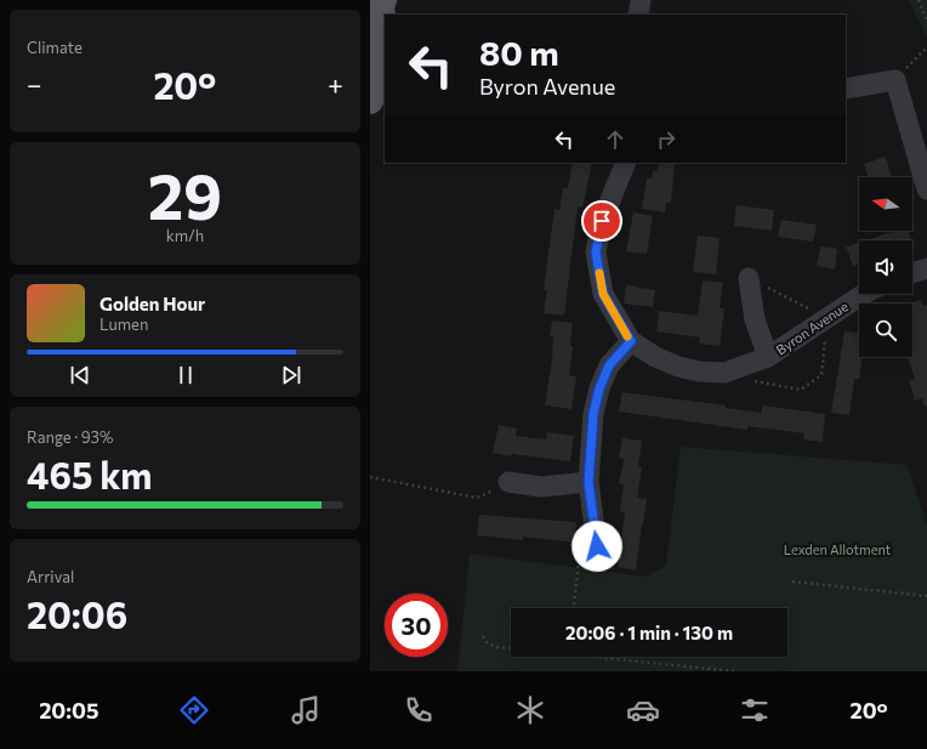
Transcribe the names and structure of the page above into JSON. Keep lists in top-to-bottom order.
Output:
{
  "streets": {
    "street": ["Byron Avenue"]
  },
  "parks": ["Lexden Allotment"],
  "north": "left",
  "page": {
    "tile": [
      "Climate",
      ["29", "km/h"],
      ["Range · 93%", "465 km"],
      ["Arrival", "20:06"]
    ],
    "turn": ["80 m", "Byron Avenue"],
    "heat": ["−", "20°", "+"],
    "song": ["Golden Hour", "Lumen"],
    "limit": "30",
    "trip": "20:06 · 1 min · 130 m",
    "tabs": ["20:05", "20°"]
  }
}
